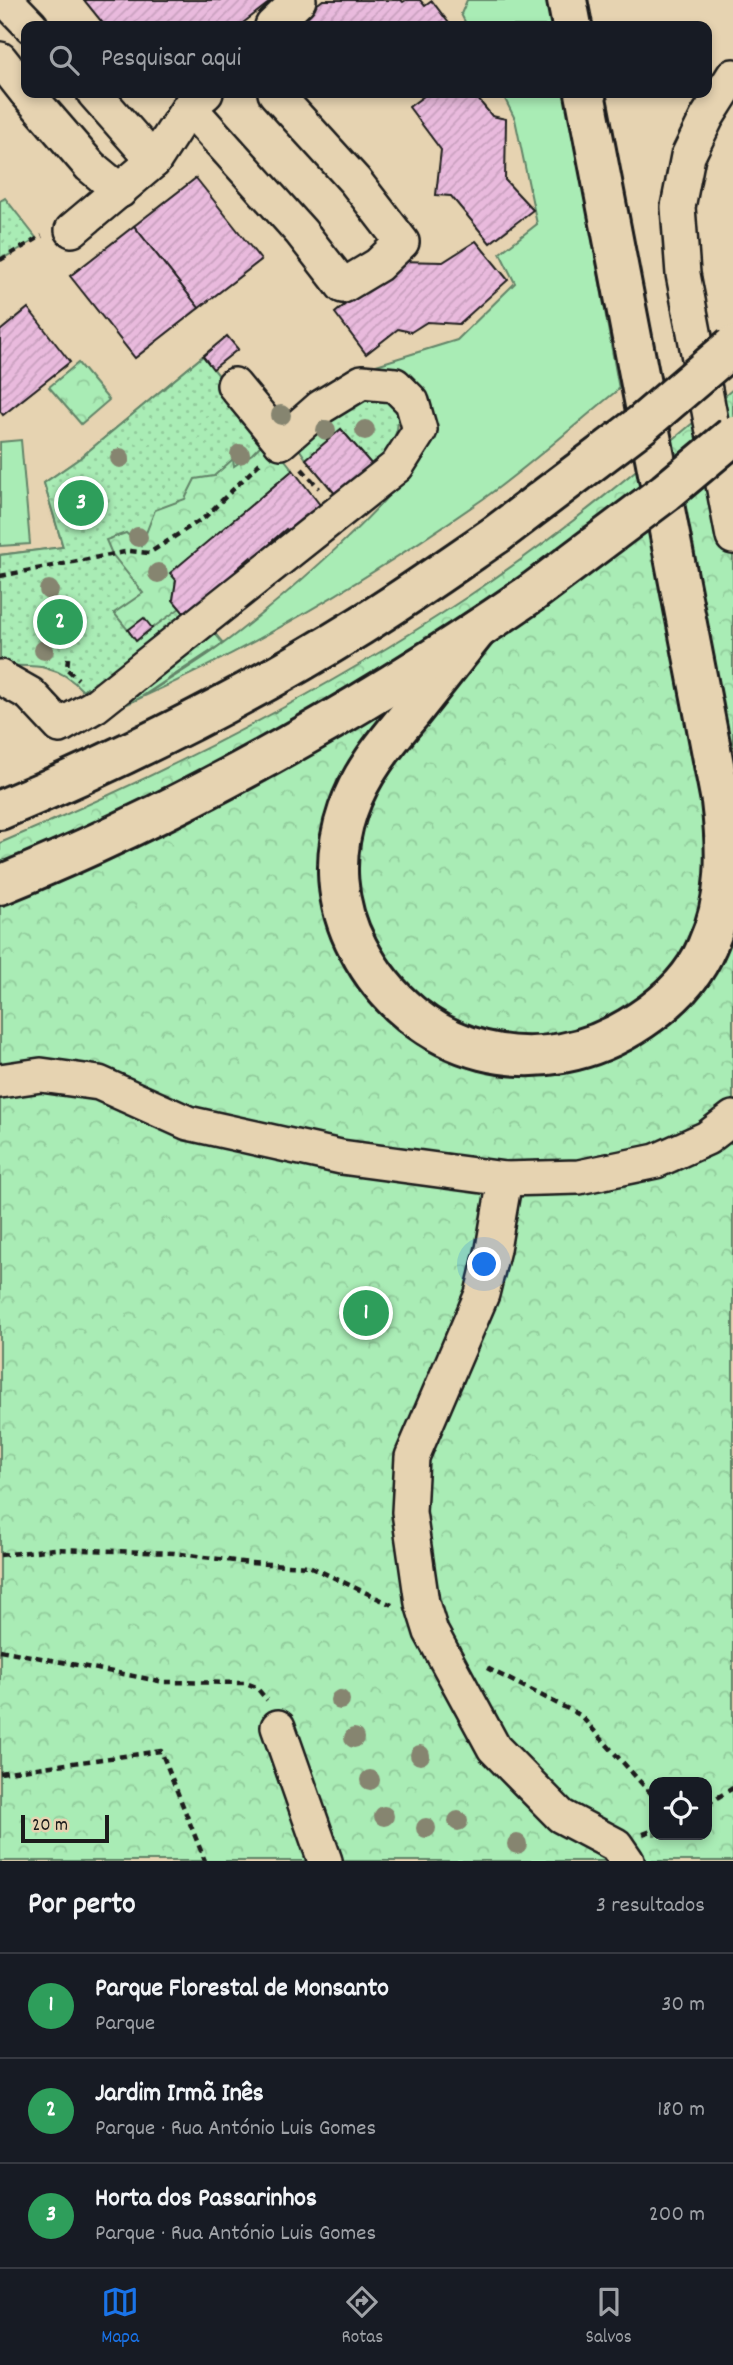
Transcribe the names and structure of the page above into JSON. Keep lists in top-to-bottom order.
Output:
{
  "scale_bar": "20 m",
  "page": {
    "search": "Pesquisar aqui",
    "pins": ["3", "2", "1"],
    "scale": "20 m",
    "heading": ["Por perto", "3 resultados"],
    "list": [
      {
        "mark": "1",
        "name": "Parque Florestal de Monsanto",
        "note": "Parque",
        "value": "30 m"
      },
      {
        "mark": "2",
        "name": "Jardim Irmã Inês",
        "note": "Parque · Rua António Luis Gomes",
        "value": "180 m"
      },
      {
        "mark": "3",
        "name": "Horta dos Passarinhos",
        "note": "Parque · Rua António Luis Gomes",
        "value": "200 m"
      }
    ],
    "nav": ["Mapa", "Rotas", "Salvos"]
  }
}
